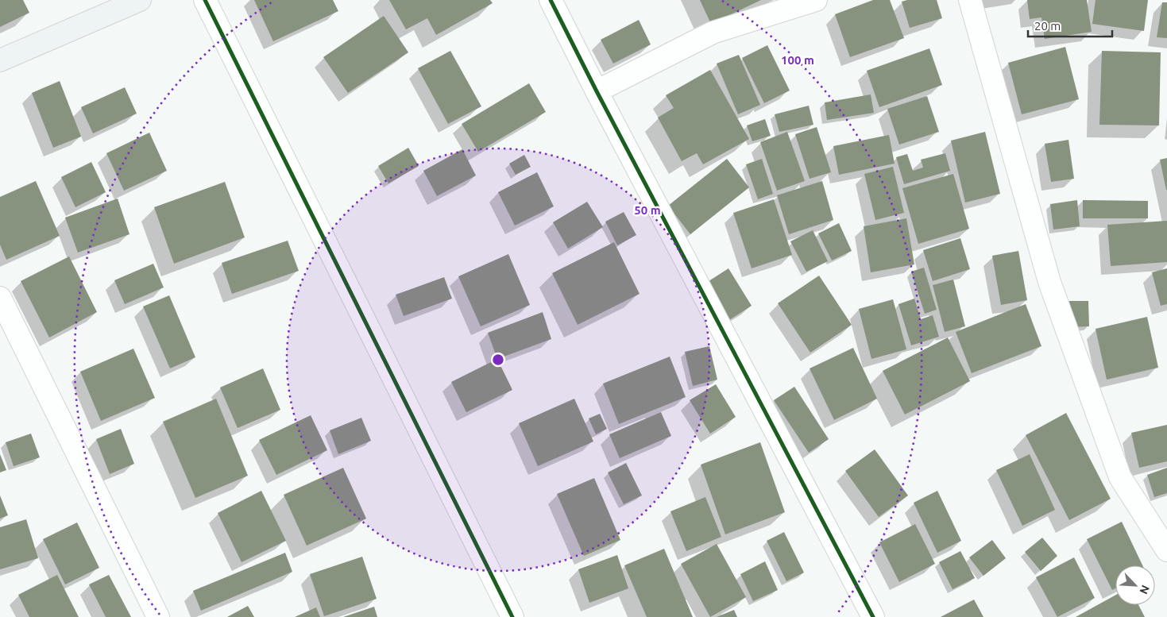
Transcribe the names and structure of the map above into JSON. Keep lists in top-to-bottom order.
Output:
{
  "scale_bar": "20 m",
  "north": "bottom right",
  "rings": ["100 m", "50 m"]
}
